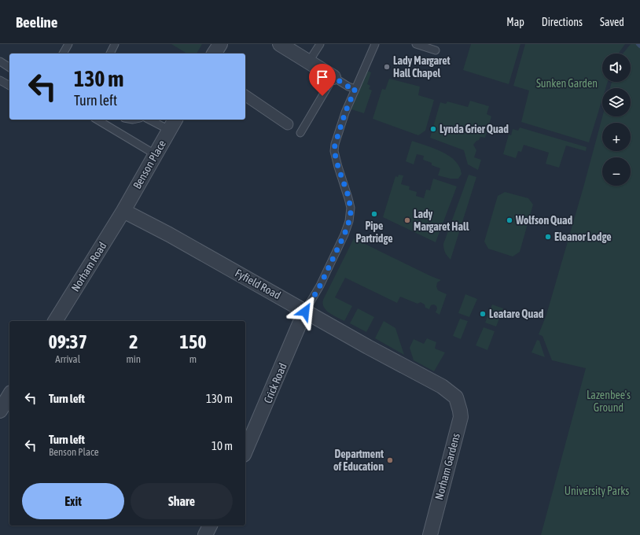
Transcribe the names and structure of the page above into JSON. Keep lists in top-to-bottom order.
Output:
{
  "streets": {
    "street": [
      "Benson Place",
      "Norham Road",
      "Fyfield Road",
      "Crick Road",
      "Norham Gardens"
    ]
  },
  "crossings": [
    ["Benson Place", "Norham Road"],
    ["Benson Place", "Fyfield Road"],
    ["Norham Road", "Fyfield Road"],
    ["Fyfield Road", "Crick Road"],
    ["Fyfield Road", "Norham Gardens"]
  ],
  "parks": ["Sunken Garden", "Lazenbee's Ground", "University Parks"],
  "places": [
    "Lady Margaret Hall Chapel",
    "Lynda Grier Quad",
    "Pipe Partridge",
    "Lady Margaret Hall",
    "Wolfson Quad",
    "Eleanor Lodge",
    "Leatare Quad",
    "Department of Education"
  ],
  "page": {
    "header": "Beeline",
    "nav": ["Map", "Directions", "Saved"],
    "map_buttons": ["+", "−"],
    "turn": ["130 m", "Turn left"],
    "eta": [
      "09:37",
      "Arrival",
      "2",
      "min",
      "150",
      "m"
    ],
    "list": [
      {
        "name": "Turn left",
        "value": "130 m"
      },
      {
        "name": "Turn left",
        "note": "Benson Place",
        "value": "10 m"
      }
    ],
    "buttons": ["Exit", "Share"]
  }
}
